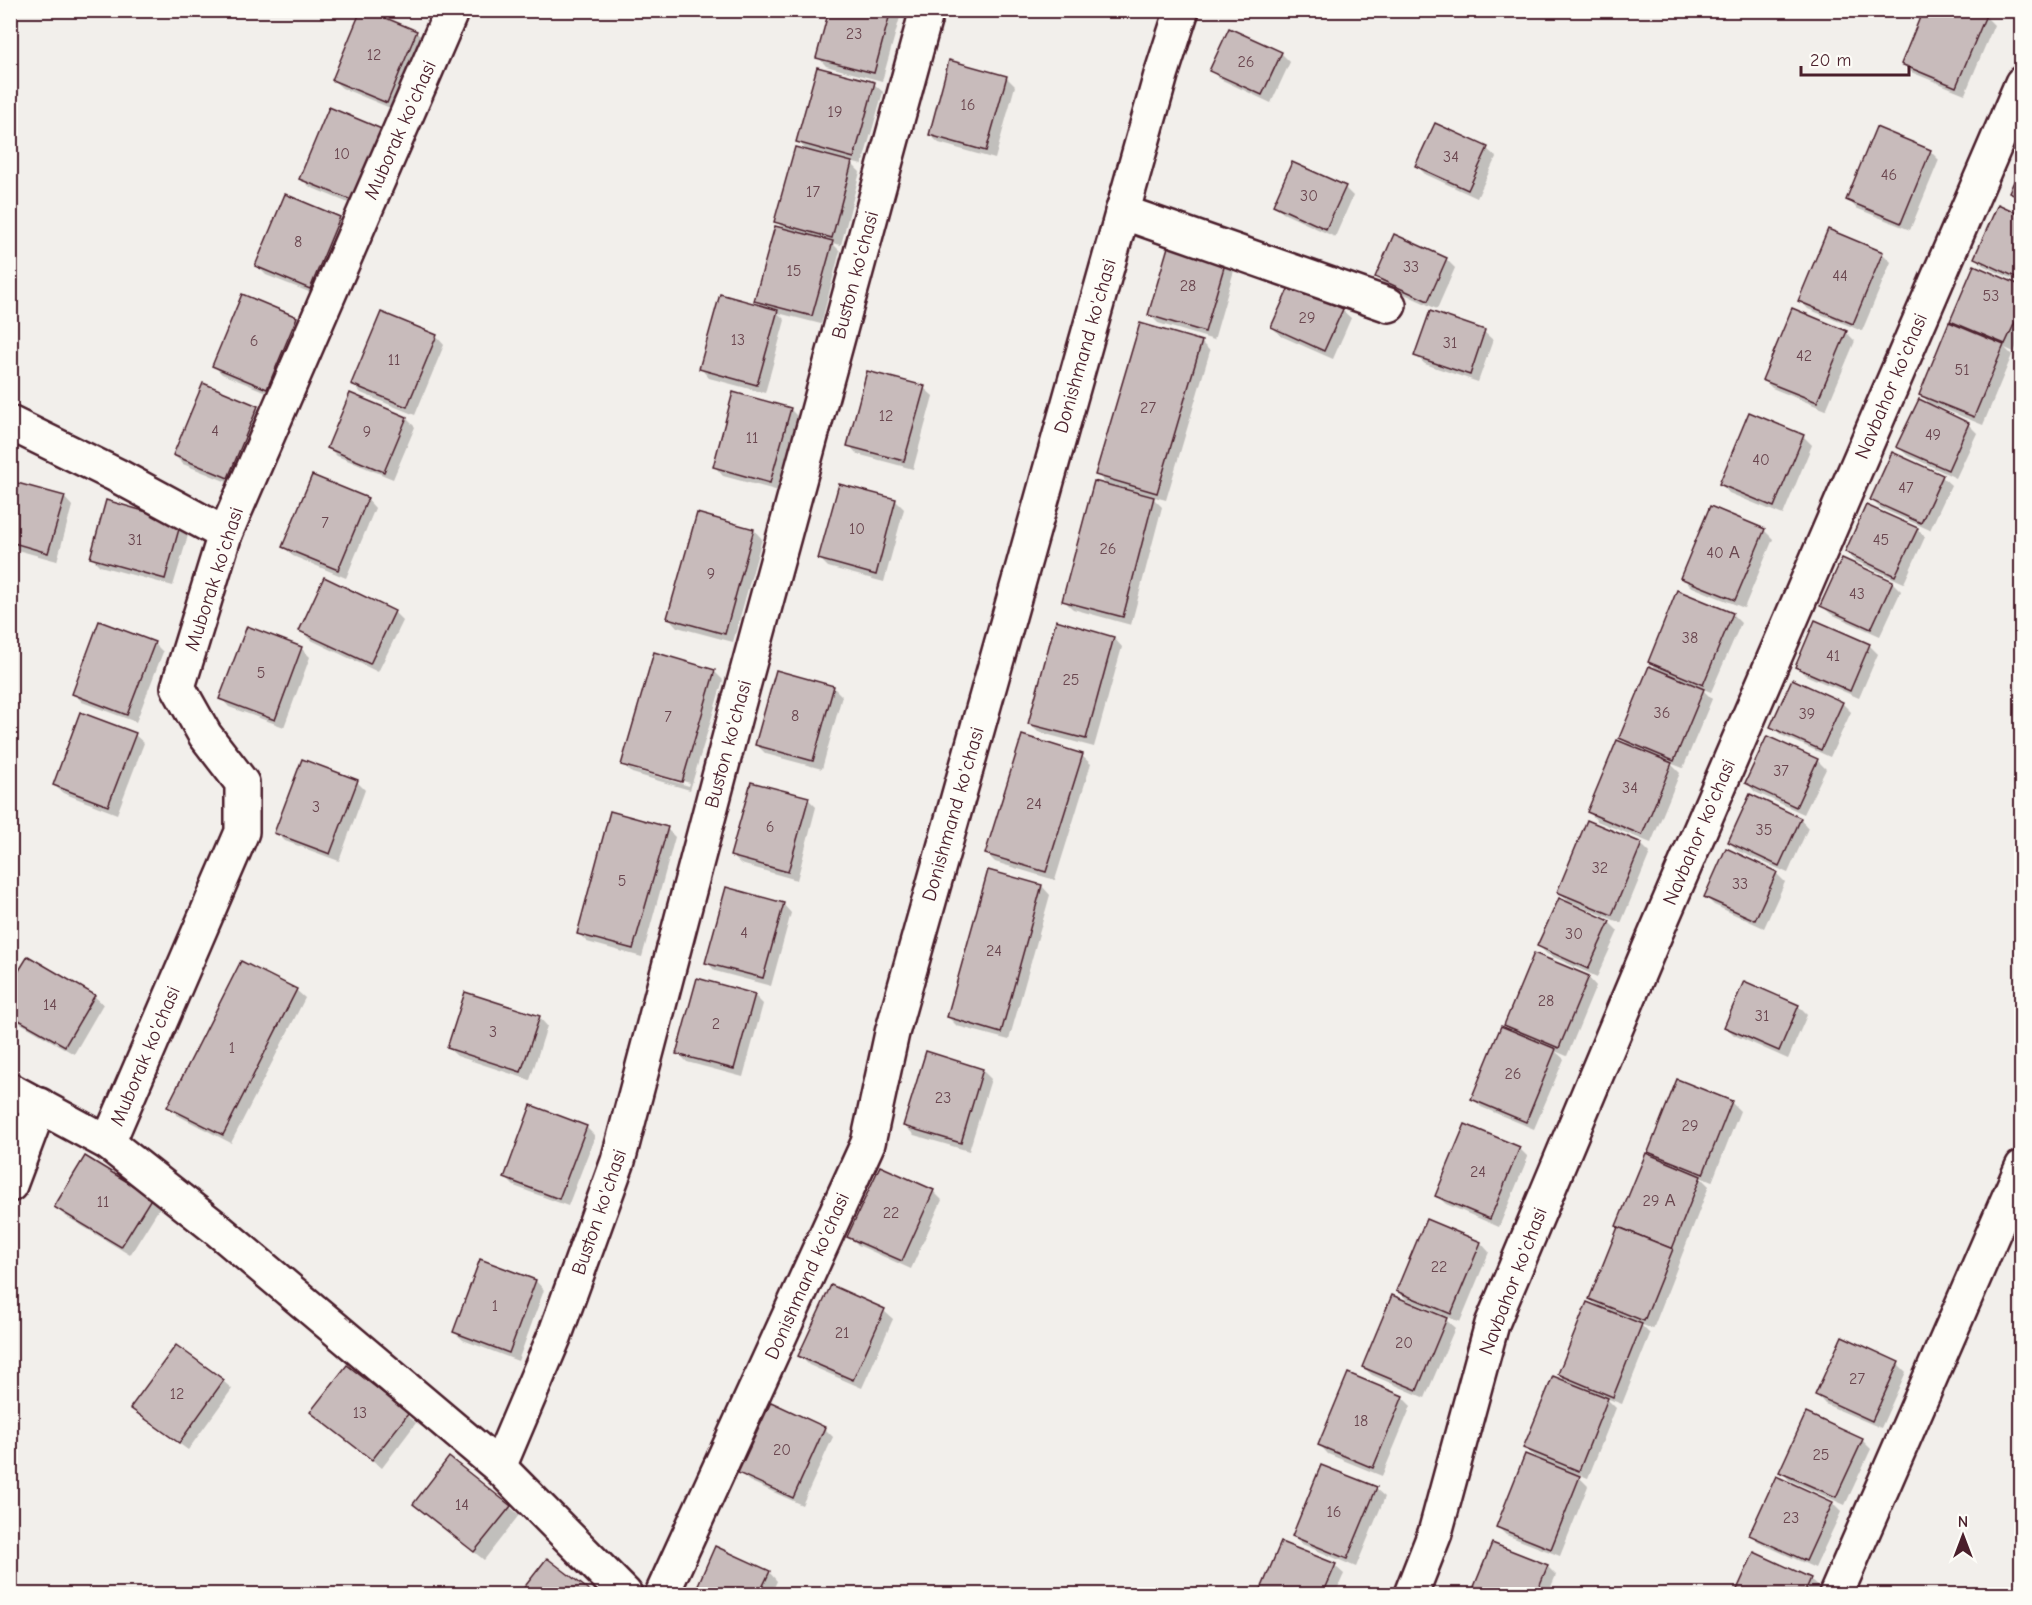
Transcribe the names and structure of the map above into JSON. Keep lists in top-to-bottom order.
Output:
{
  "streets": {
    "street": [
      "Muborak ko'chasi",
      "Buston ko'chasi",
      "Donishmand ko'chasi",
      "Navbahor ko'chasi"
    ]
  },
  "house_numbers": [
    "23",
    "12",
    "26",
    "16",
    "19",
    "10",
    "34",
    "46",
    "17",
    "30",
    "8",
    "33",
    "15",
    "44",
    "28",
    "53",
    "29",
    "13",
    "6",
    "31",
    "42",
    "11",
    "51",
    "27",
    "12",
    "4",
    "9",
    "49",
    "11",
    "40",
    "47",
    "7",
    "10",
    "31",
    "45",
    "26",
    "40 А",
    "9",
    "43",
    "38",
    "41",
    "5",
    "25",
    "36",
    "39",
    "8",
    "7",
    "37",
    "34",
    "24",
    "3",
    "6",
    "35",
    "32",
    "5",
    "33",
    "4",
    "30",
    "24",
    "28",
    "14",
    "31",
    "2",
    "3",
    "1",
    "26",
    "23",
    "29",
    "24",
    "29 А",
    "11",
    "22",
    "22",
    "1",
    "21",
    "20",
    "27",
    "12",
    "13",
    "18",
    "20",
    "25",
    "14",
    "16",
    "23"
  ],
  "scale_bar": "20 m",
  "north": "top"
}
